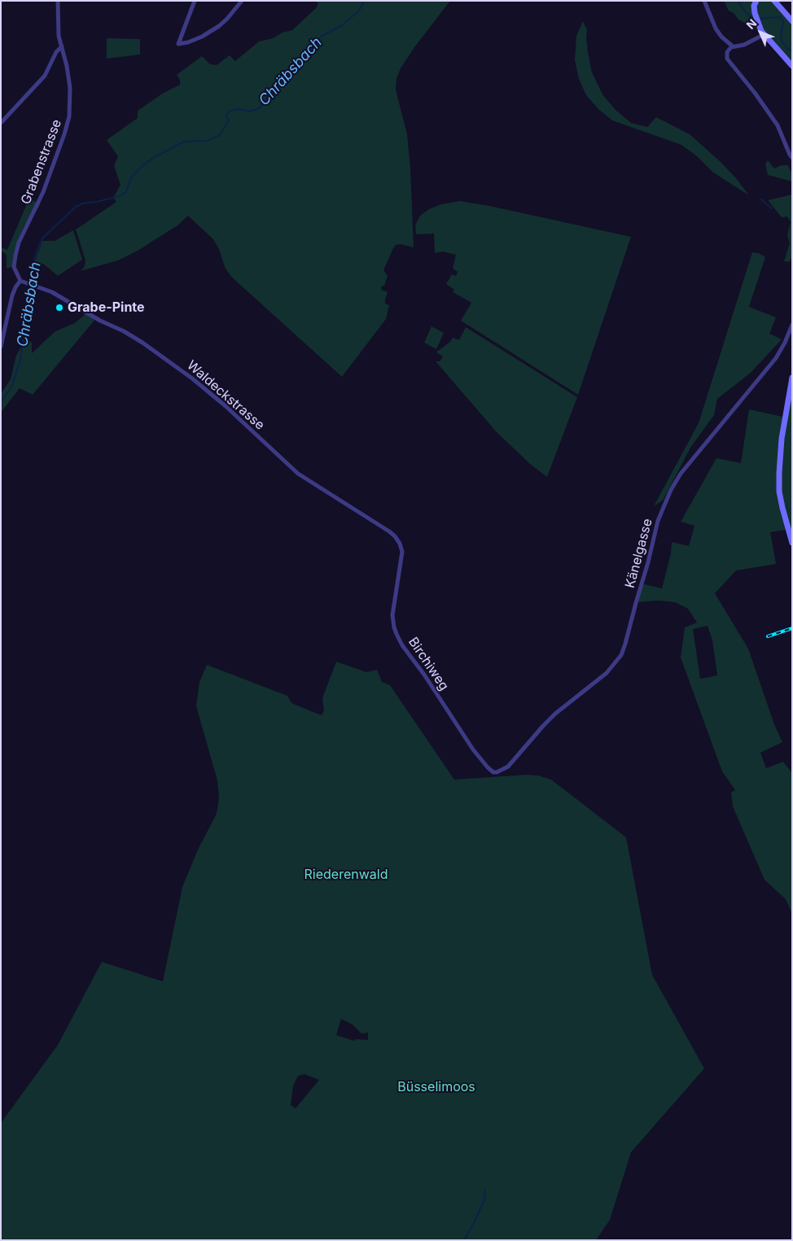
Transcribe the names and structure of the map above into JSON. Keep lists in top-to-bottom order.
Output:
{
  "streets": {
    "street": [
      "Grabenstrasse",
      "Waldeckstrasse",
      "Känelgasse",
      "Birchiweg"
    ]
  },
  "crossings": [
    ["Grabenstrasse", "Waldeckstrasse"],
    ["Waldeckstrasse", "Birchiweg"],
    ["Känelgasse", "Birchiweg"]
  ],
  "water": ["Chräbsbach"],
  "parks": ["Riederenwald", "Büsselimoos"],
  "places": ["Grabe-Pinte"],
  "north": "top left"
}
